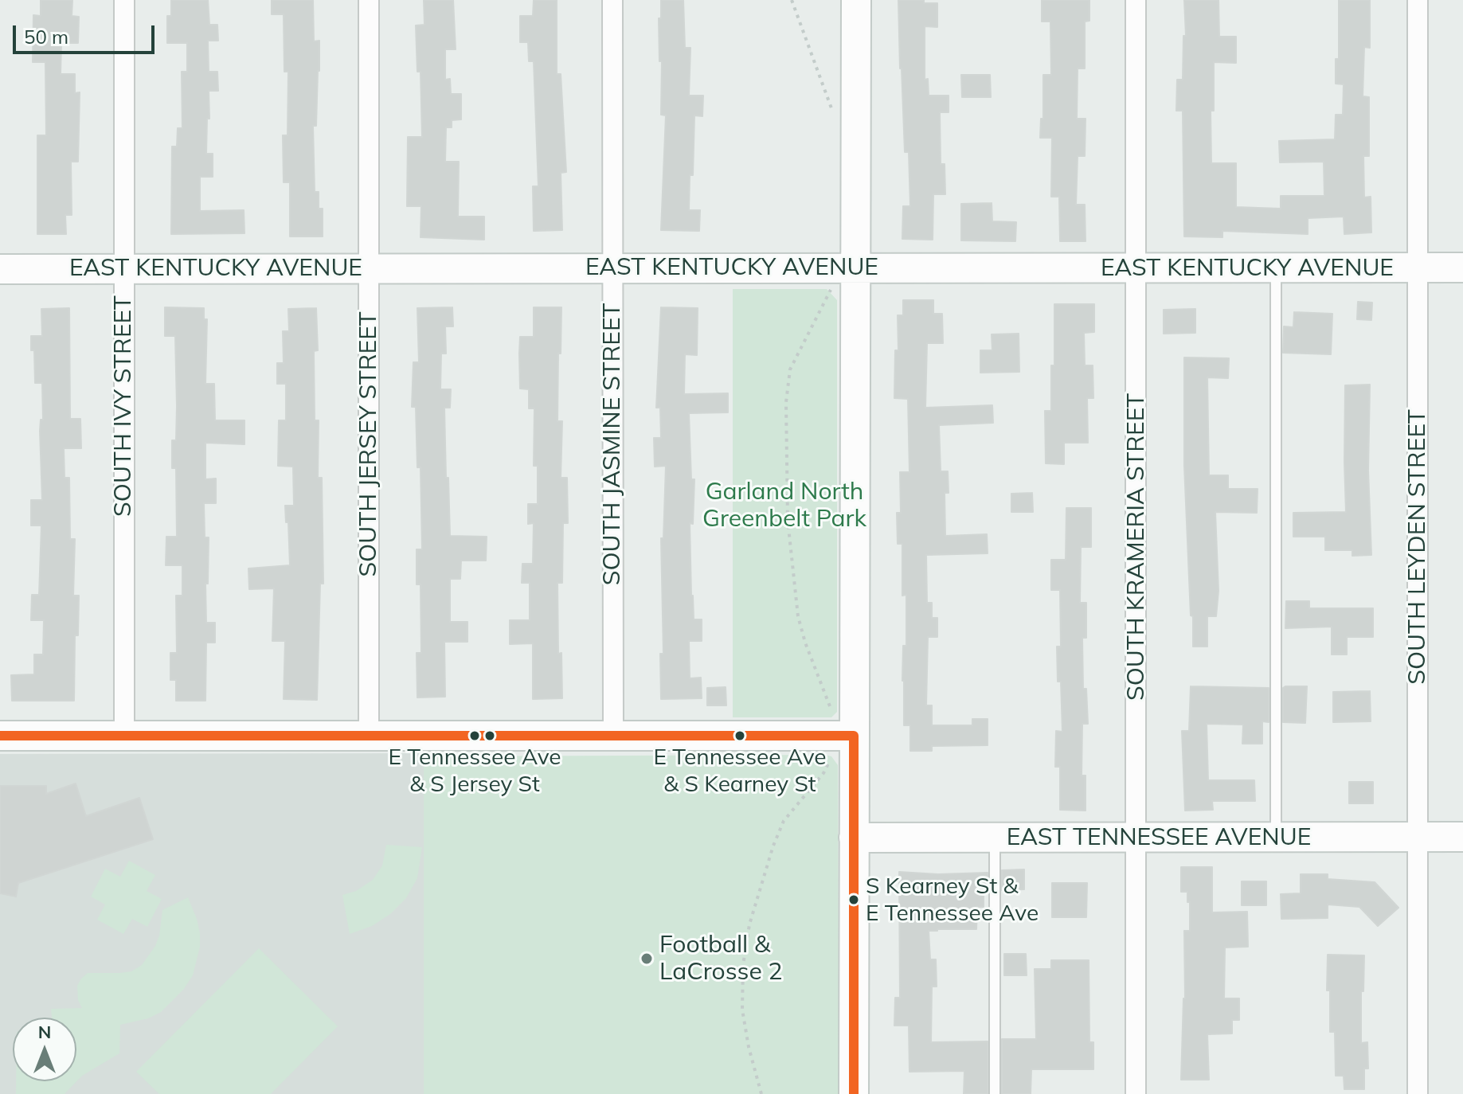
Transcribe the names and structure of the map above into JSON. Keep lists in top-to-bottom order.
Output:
{
  "streets": {
    "street": [
      "EAST KENTUCKY AVENUE",
      "SOUTH IVY STREET",
      "SOUTH JERSEY STREET",
      "SOUTH JASMINE STREET",
      "SOUTH KRAMERIA STREET",
      "SOUTH LEYDEN STREET",
      "EAST TENNESSEE AVENUE"
    ]
  },
  "crossings": [
    ["EAST KENTUCKY AVENUE", "SOUTH IVY STREET"],
    ["EAST KENTUCKY AVENUE", "SOUTH JERSEY STREET"],
    ["EAST KENTUCKY AVENUE", "SOUTH JASMINE STREET"],
    ["EAST KENTUCKY AVENUE", "SOUTH KRAMERIA STREET"],
    ["EAST KENTUCKY AVENUE", "SOUTH LEYDEN STREET"],
    ["SOUTH KRAMERIA STREET", "EAST TENNESSEE AVENUE"],
    ["SOUTH LEYDEN STREET", "EAST TENNESSEE AVENUE"]
  ],
  "parks": ["Garland North Greenbelt Park"],
  "places": [
    "E Tennessee Ave & S Jersey St",
    "E Tennessee Ave & S Kearney St",
    "S Kearney St & E Tennessee Ave",
    "Football & LaCrosse 2"
  ],
  "scale_bar": "50 m",
  "north": "top"
}
